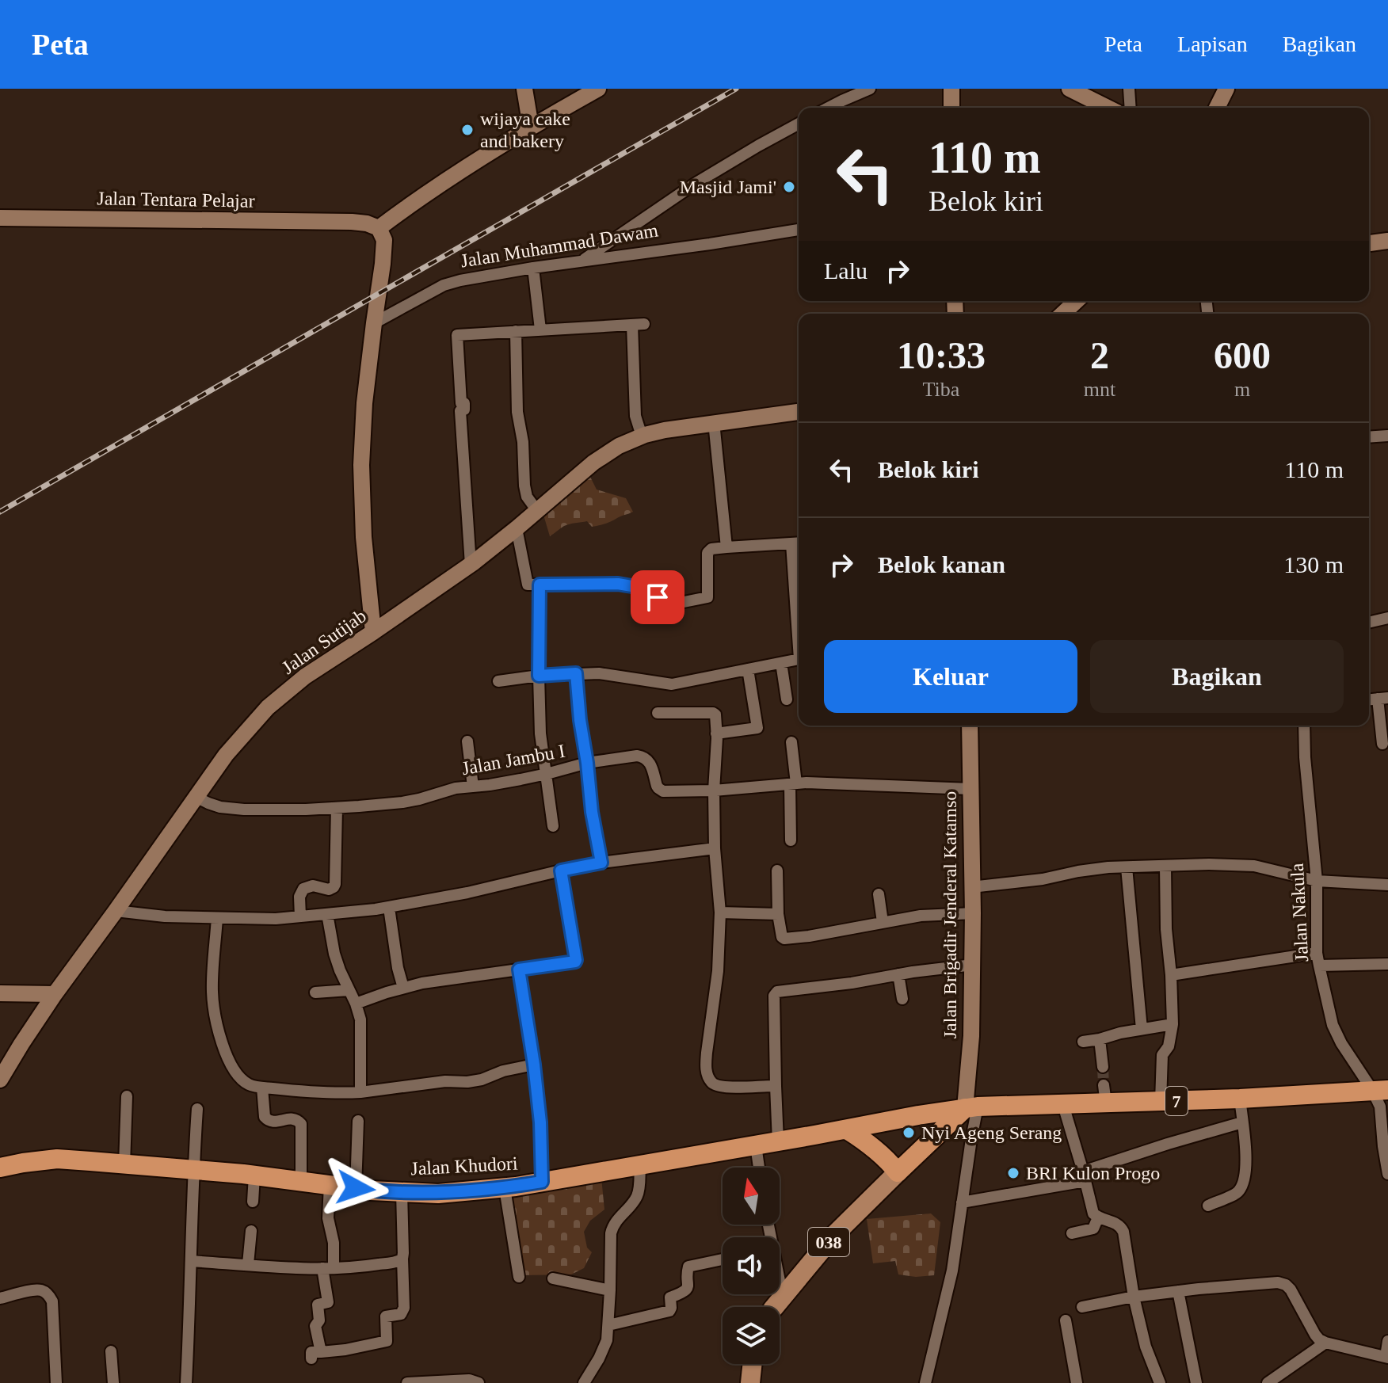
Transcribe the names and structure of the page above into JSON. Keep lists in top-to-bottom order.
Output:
{
  "streets": {
    "highway": ["7", "Jalan Khudori"],
    "main road": [
      "Jalan Tentara Pelajar",
      "Jalan Sutijab",
      "Jalan Brigadir Jenderal Katamso",
      "038"
    ],
    "street": ["Jalan Muhammad Dawam", "Jalan Jambu I", "Jalan Nakula"]
  },
  "crossings": [
    ["Jalan Sutijab", "Jalan Jambu I"],
    ["Jalan Jambu I", "Jalan Brigadir Jenderal Katamso"],
    ["Jalan Nakula", "7"],
    ["Jalan Brigadir Jenderal Katamso", "7"],
    ["Jalan Brigadir Jenderal Katamso", "Jalan Khudori"],
    ["7", "Jalan Khudori"]
  ],
  "places": [
    "wijaya cake and bakery",
    "Masjid Jami'",
    "Nyi Ageng Serang",
    "BRI Kulon Progo"
  ],
  "north": "top",
  "page": {
    "header": "Peta",
    "nav": ["Peta", "Lapisan", "Bagikan"],
    "turn": ["110 m", "Belok kiri"],
    "then": "Lalu",
    "eta": [
      "10:33",
      "Tiba",
      "2",
      "mnt",
      "600",
      "m"
    ],
    "list": [
      {
        "name": "Belok kiri",
        "value": "110 m"
      },
      {
        "name": "Belok kanan",
        "value": "130 m"
      }
    ],
    "buttons": ["Keluar", "Bagikan"]
  }
}
